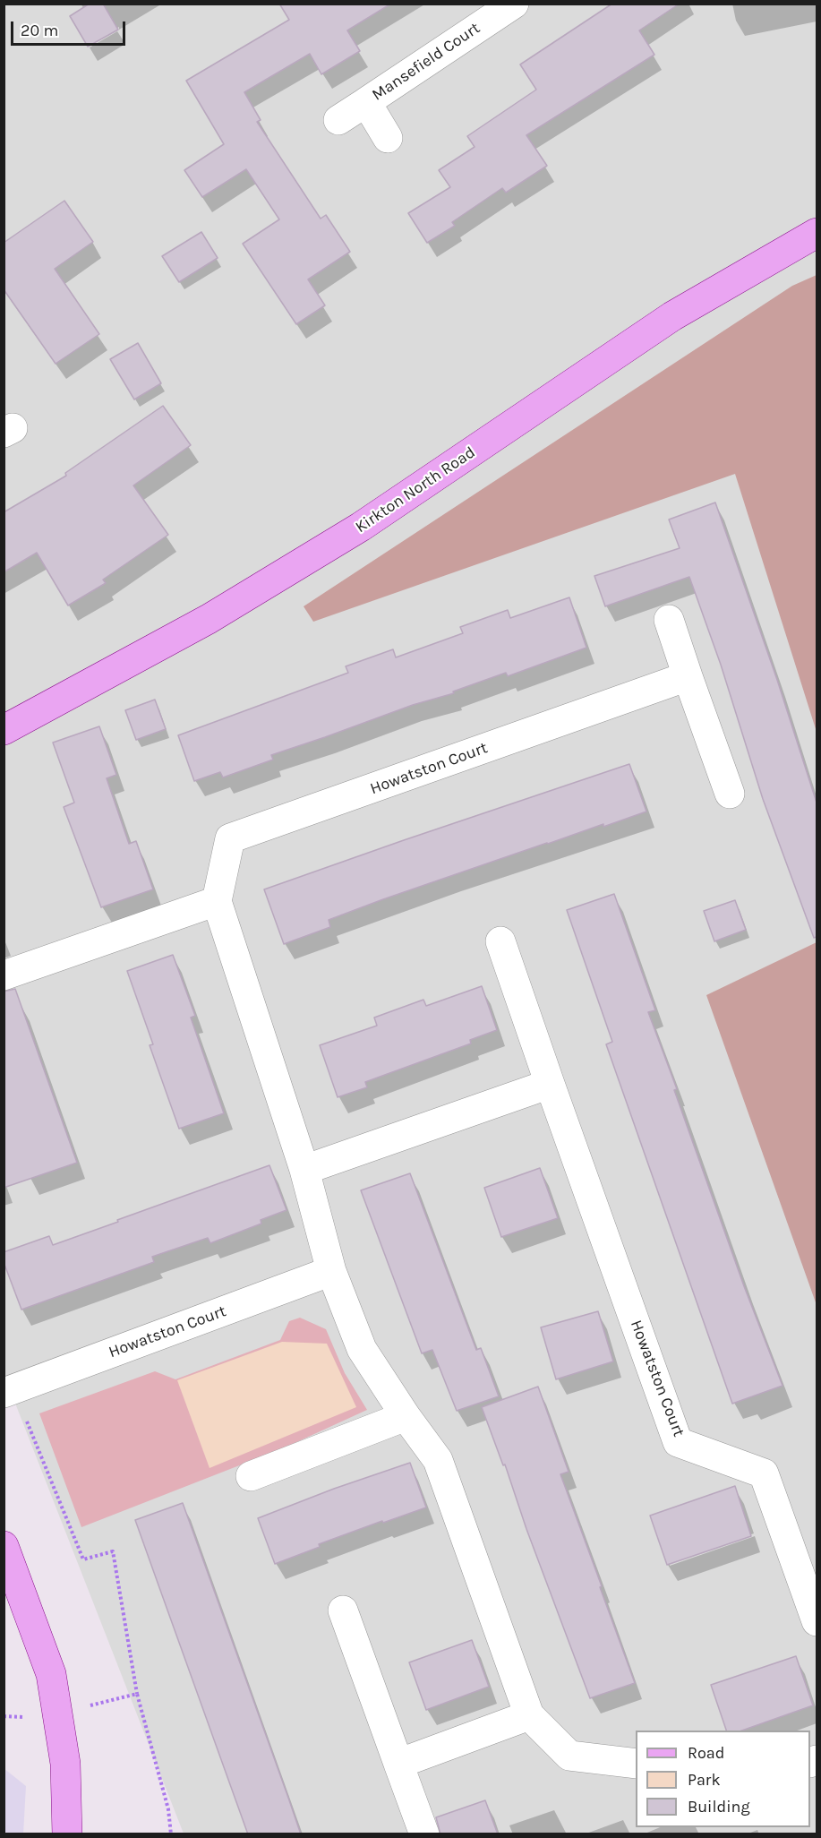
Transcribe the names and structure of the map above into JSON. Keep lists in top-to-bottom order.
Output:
{
  "streets": {
    "main road": ["Kirkton North Road"],
    "street": ["Mansefield Court", "Howatston Court"]
  },
  "legend": ["Road", "Park", "Building"],
  "scale_bar": "20 m"
}
